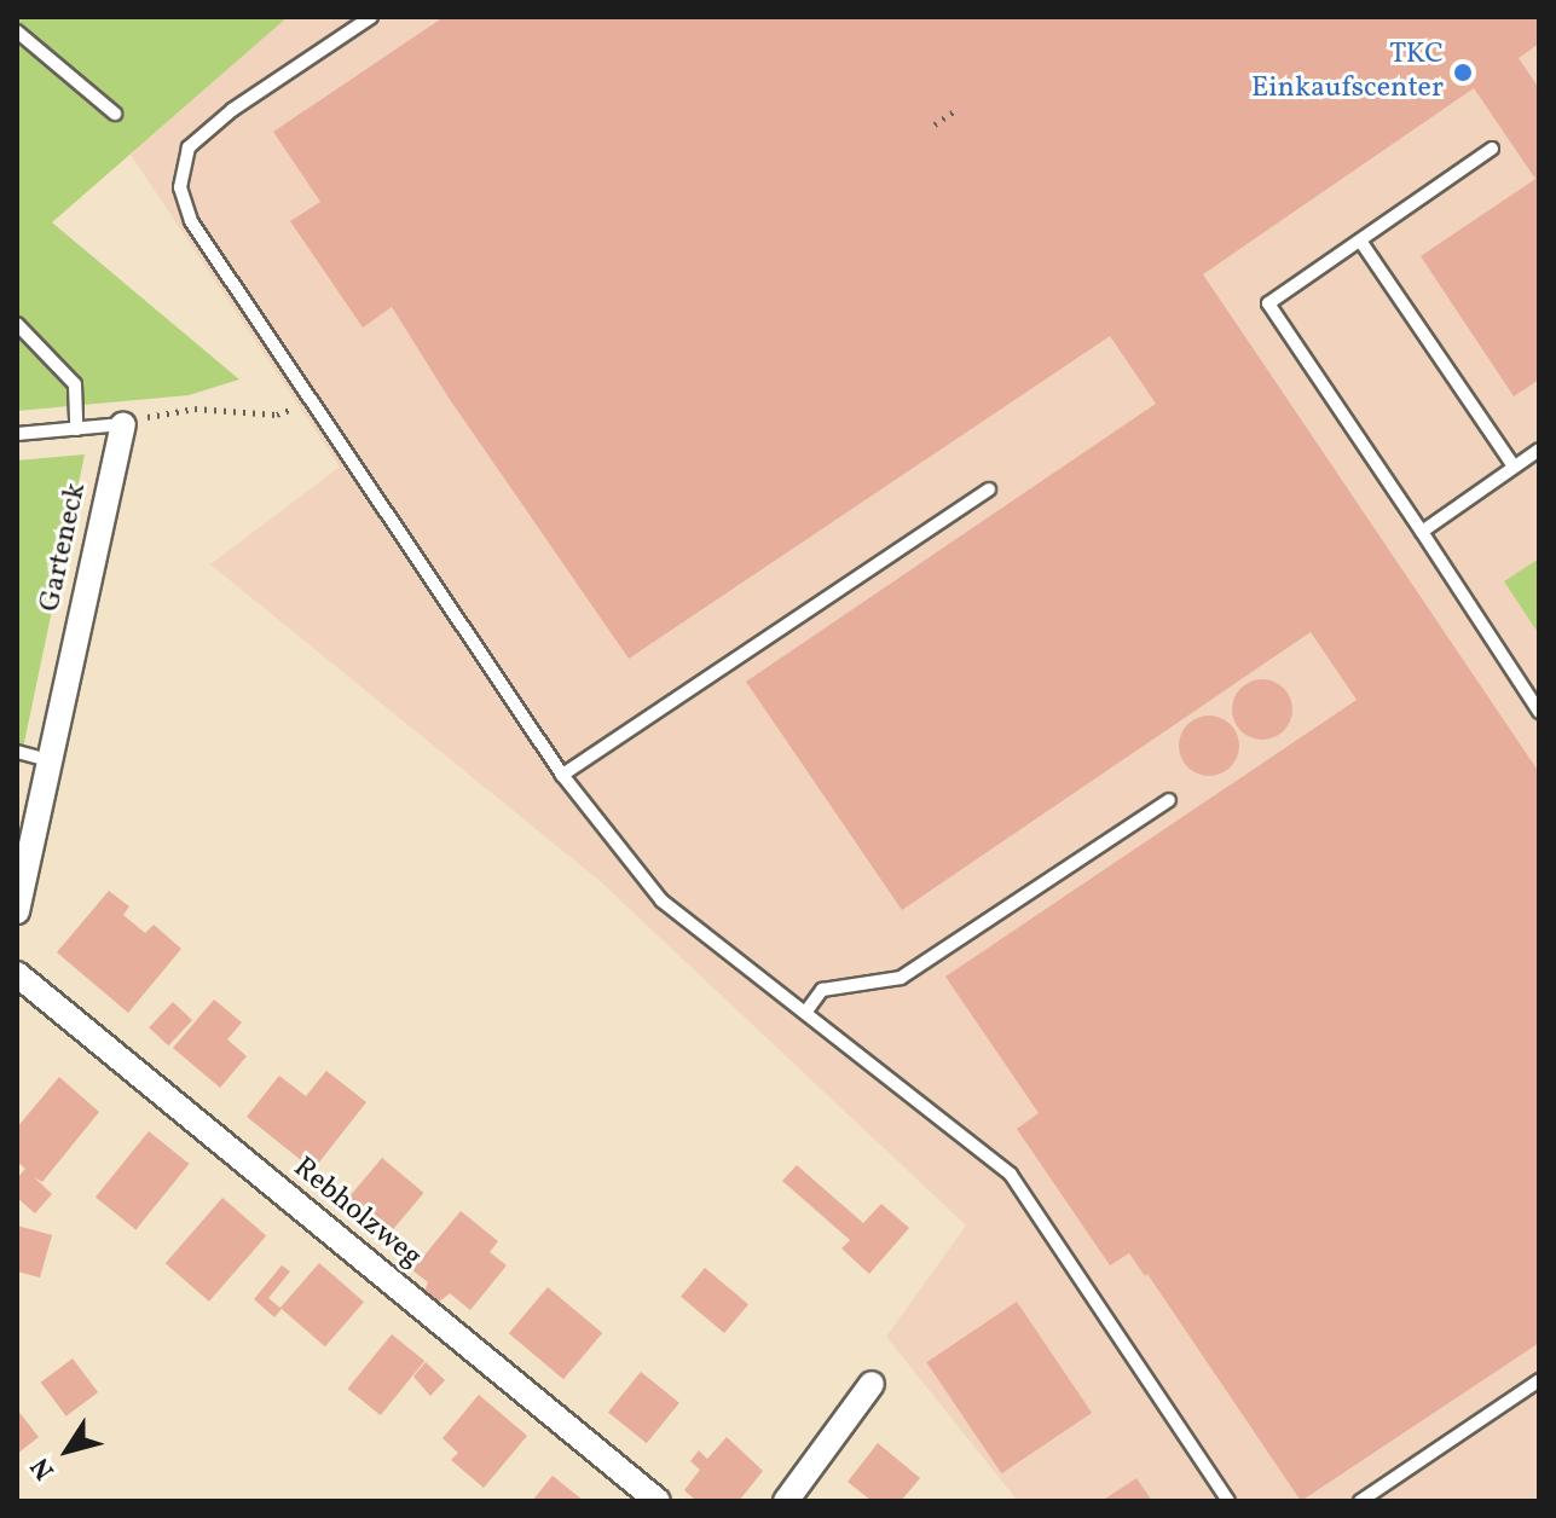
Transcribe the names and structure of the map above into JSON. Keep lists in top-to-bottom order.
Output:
{
  "streets": {
    "street": ["Garteneck", "Rebholzweg"]
  },
  "places": ["TKC Einkaufscenter"],
  "north": "bottom left"
}
